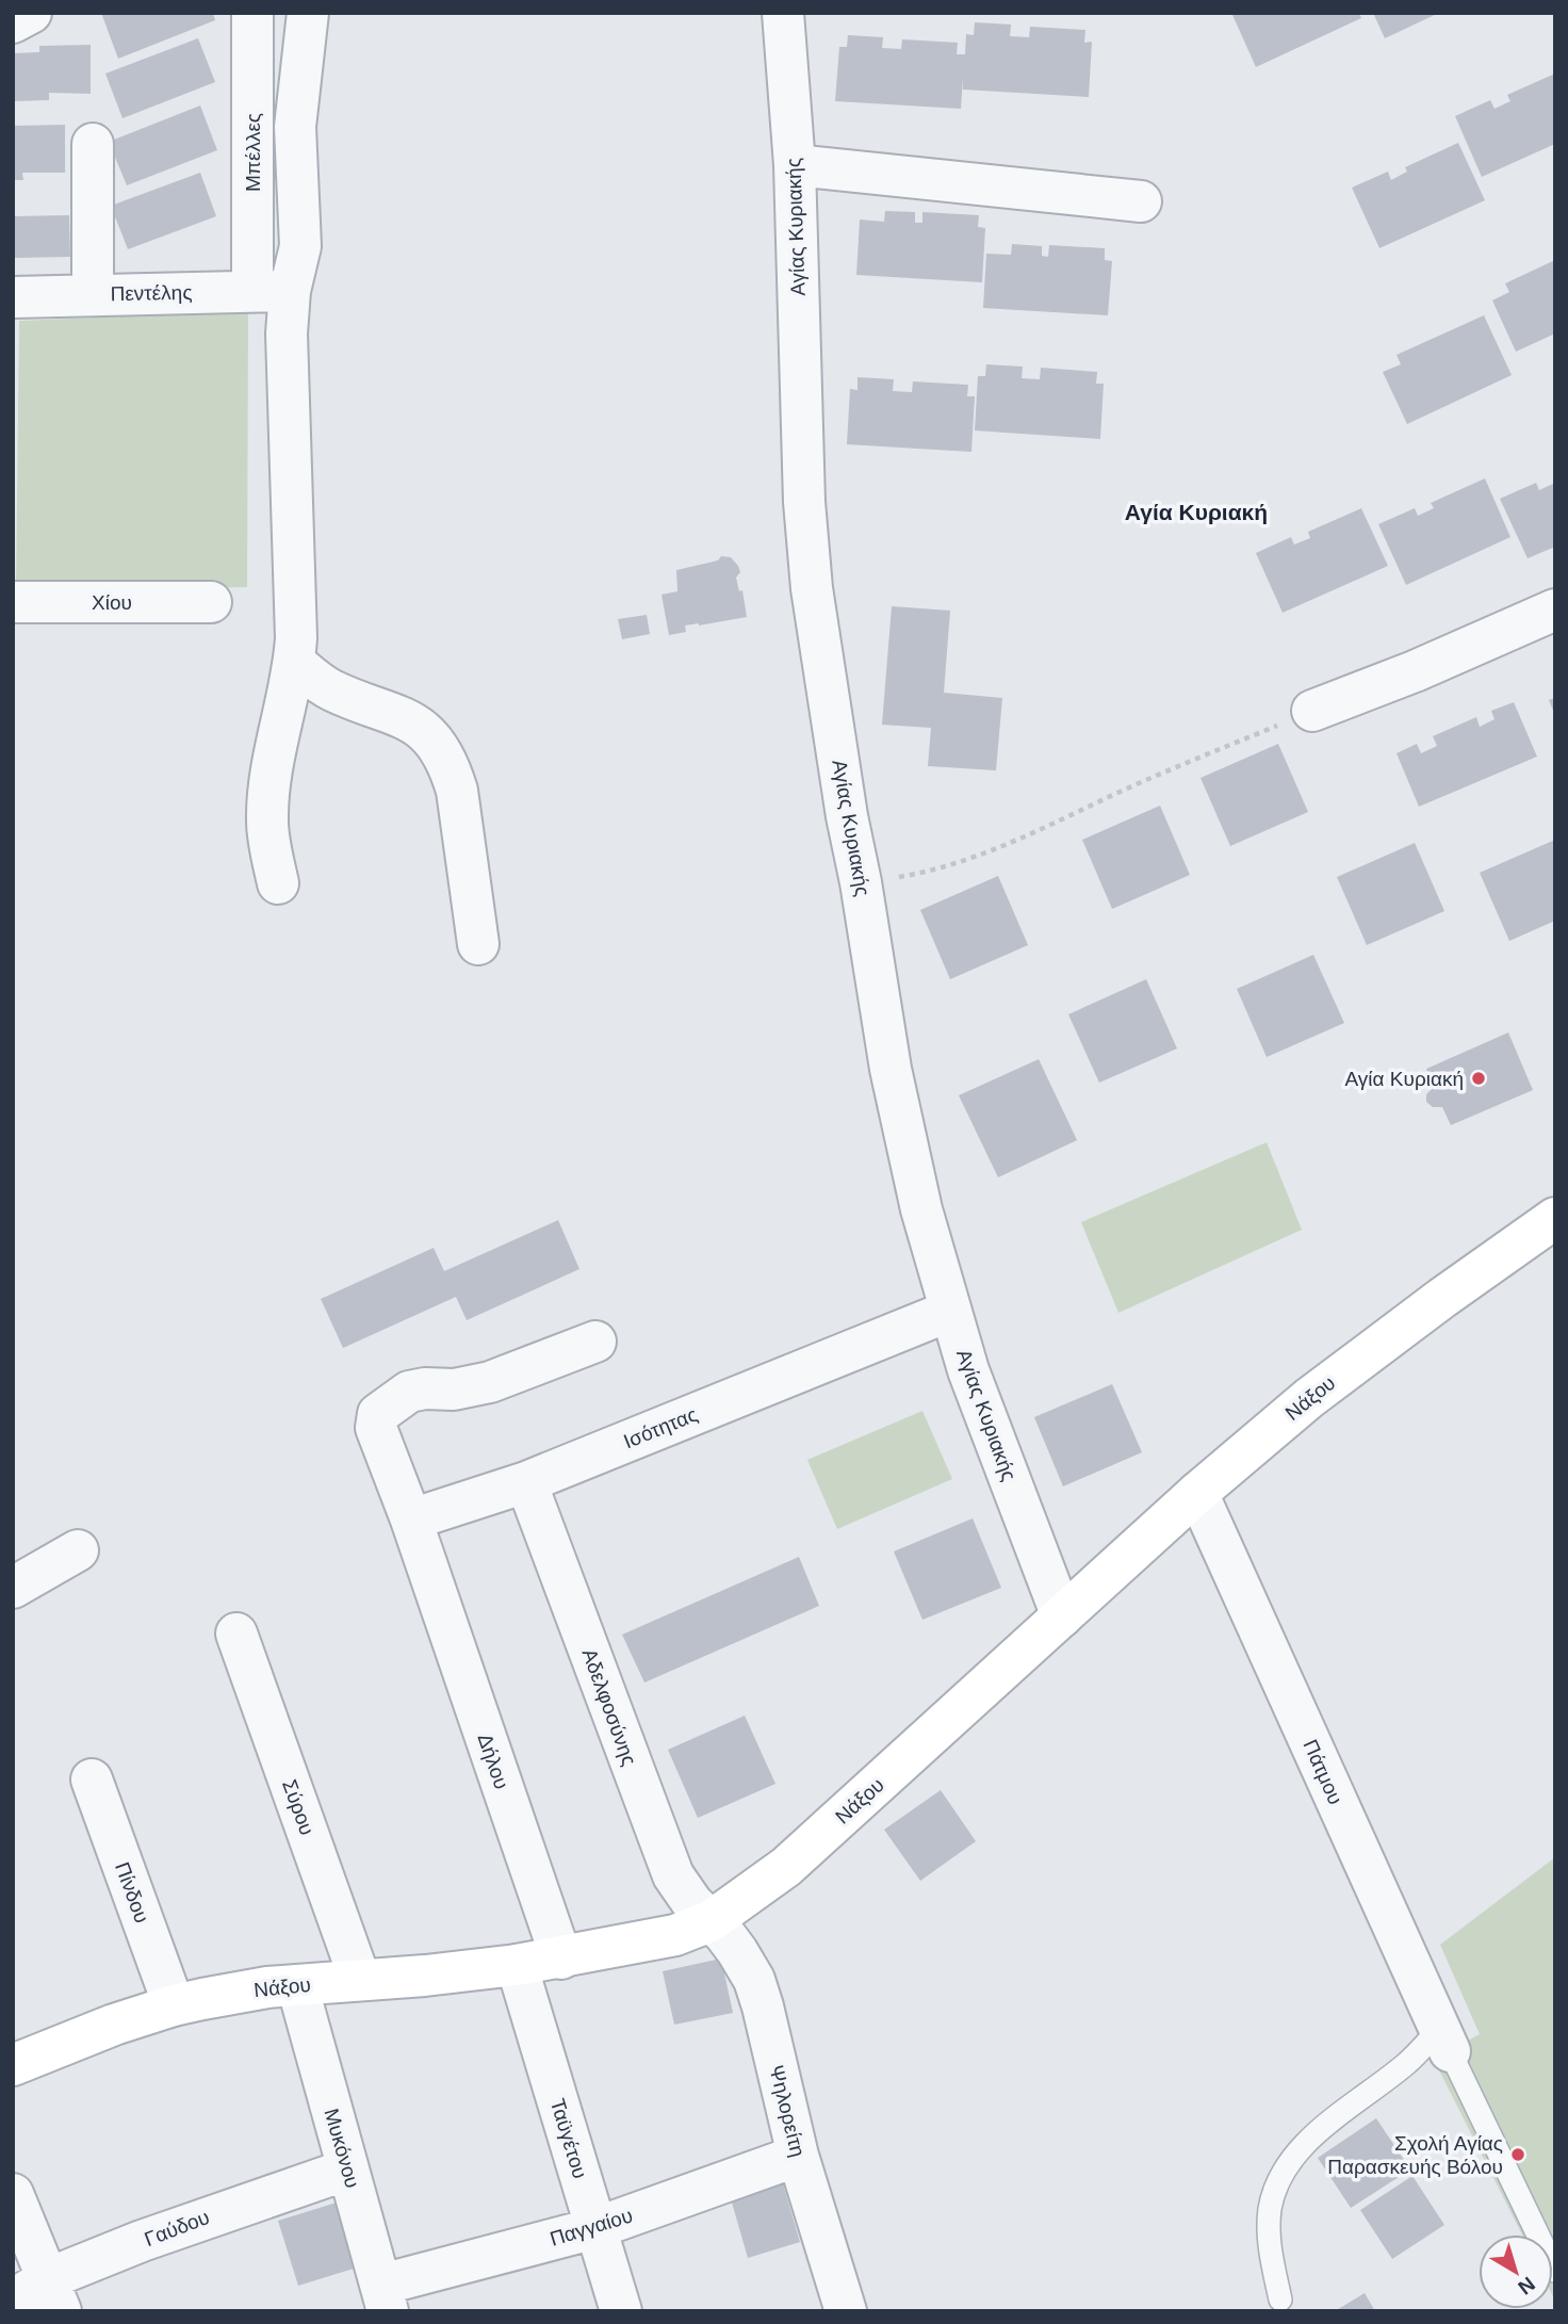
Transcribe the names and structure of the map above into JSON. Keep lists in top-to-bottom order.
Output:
{
  "streets": {
    "street": [
      "Μπέλλες",
      "Αγίας Κυριακής",
      "Πεντέλης",
      "Χίου",
      "Νάξου",
      "Ισότητας",
      "Αδελφοσύνης",
      "Δήλου",
      "Πάτμου",
      "Σύρου",
      "Πίνδου",
      "Ψηλορείτη",
      "Ταϋγέτου",
      "Μυκόνου",
      "Παγγαίου",
      "Γαύδου"
    ]
  },
  "crossings": [
    ["Μπέλλες", "Πεντέλης"],
    ["Αγίας Κυριακής", "Νάξου"],
    ["Αγίας Κυριακής", "Ισότητας"],
    ["Νάξου", "Αδελφοσύνης"],
    ["Νάξου", "Δήλου"],
    ["Νάξου", "Πάτμου"],
    ["Νάξου", "Σύρου"],
    ["Νάξου", "Πίνδου"],
    ["Νάξου", "Ψηλορείτη"],
    ["Νάξου", "Ταϋγέτου"],
    ["Νάξου", "Μυκόνου"],
    ["Ισότητας", "Αδελφοσύνης"],
    ["Ισότητας", "Δήλου"],
    ["Αδελφοσύνης", "Ψηλορείτη"],
    ["Ψηλορείτη", "Παγγαίου"],
    ["Ταϋγέτου", "Παγγαίου"],
    ["Μυκόνου", "Παγγαίου"],
    ["Μυκόνου", "Γαύδου"]
  ],
  "districts": ["Αγία Κυριακή"],
  "places": ["Αγία Κυριακή", "Σχολή Αγίας Παρασκευής Βόλου"],
  "north": "bottom right"
}
